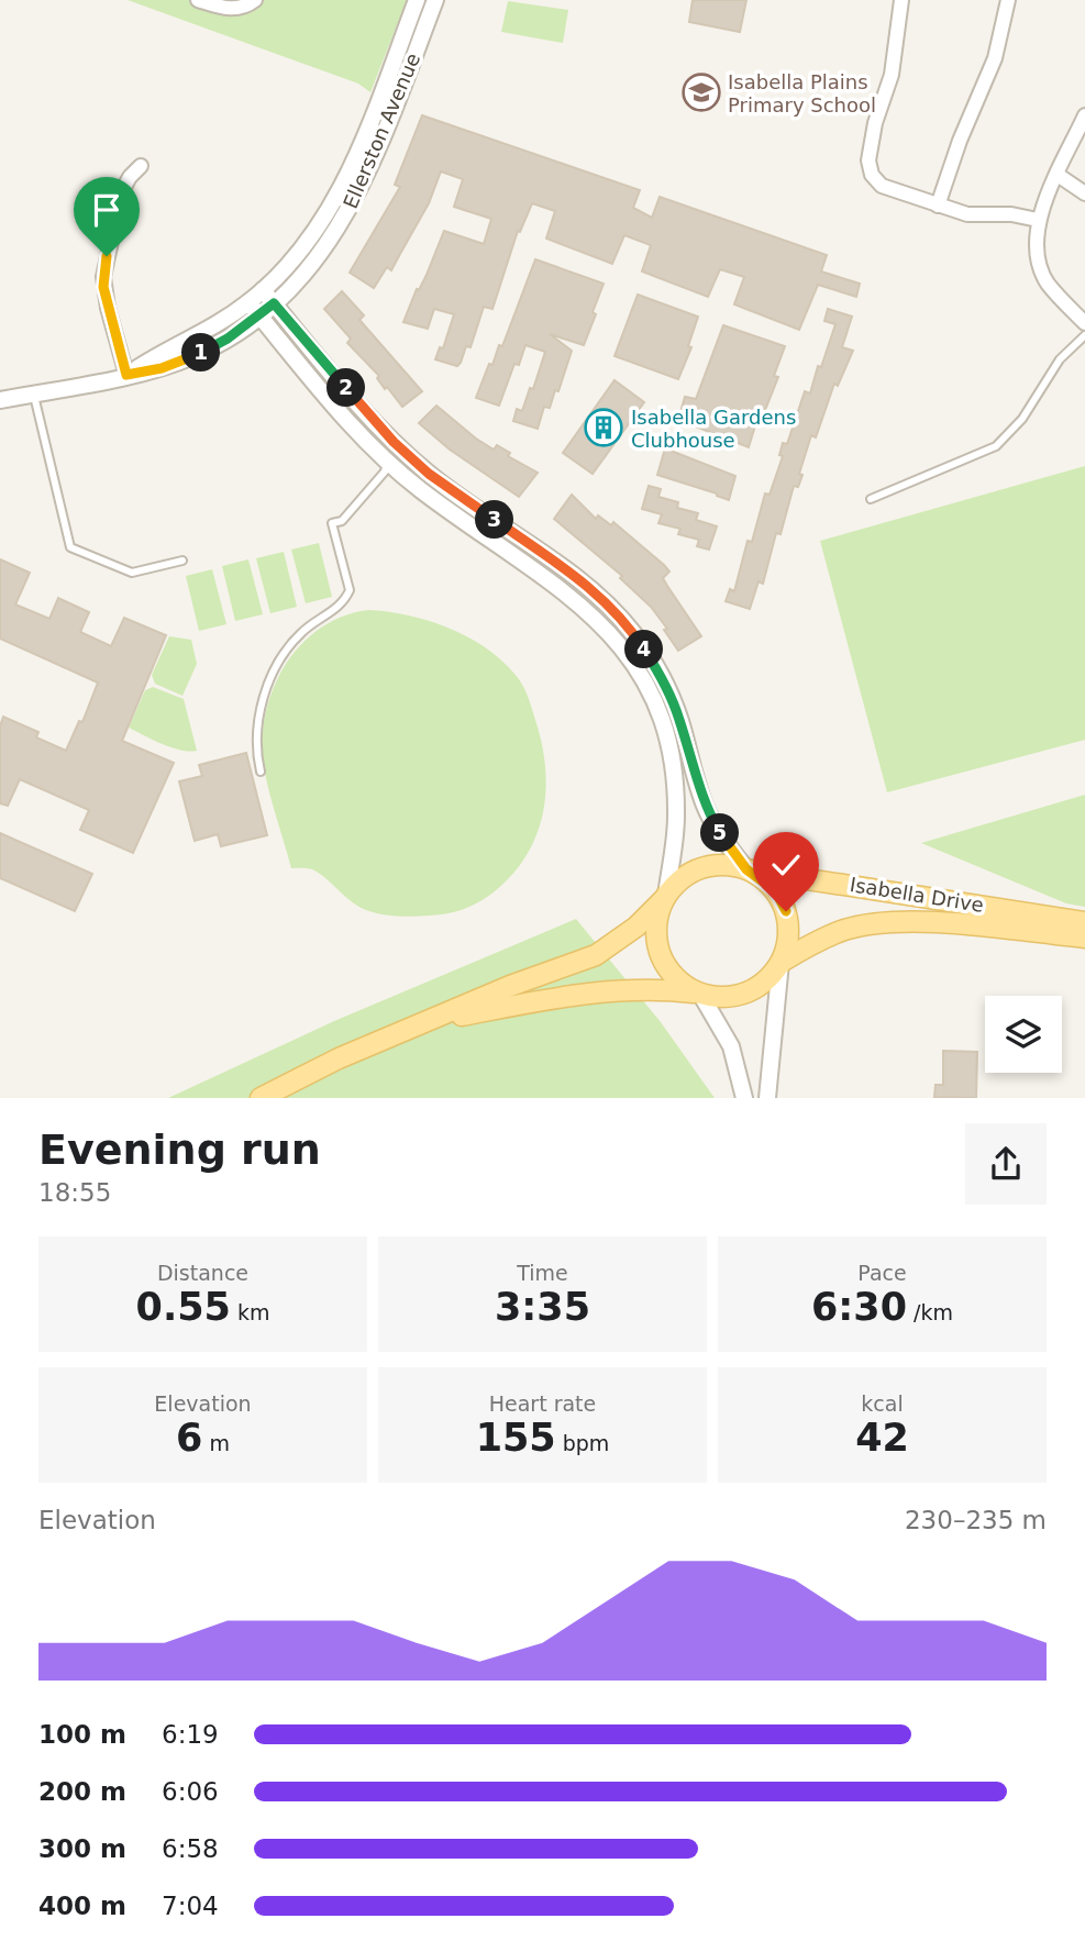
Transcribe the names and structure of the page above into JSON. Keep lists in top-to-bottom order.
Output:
{
  "streets": {
    "main road": ["Isabella Drive"],
    "street": ["Ellerston Avenue"]
  },
  "places": {
    "school or university": ["Isabella Plains Primary School"],
    "building": ["Isabella Gardens Clubhouse"]
  },
  "page": {
    "pins": [
      "1",
      "2",
      "3",
      "4",
      "5"
    ],
    "heading": ["Evening run", "18:55"],
    "stats": [
      ["Distance", "0.55 km"],
      ["Time", "3:35"],
      ["Pace", "6:30 /km"],
      ["Elevation", "6 m"],
      ["Heart rate", "155 bpm"],
      ["kcal", "42"]
    ],
    "chart": ["Elevation", "230–235 m"],
    "list": [
      {
        "name": "100 m",
        "note": "6:19"
      },
      {
        "name": "200 m",
        "note": "6:06"
      },
      {
        "name": "300 m",
        "note": "6:58"
      },
      {
        "name": "400 m",
        "note": "7:04"
      }
    ]
  }
}
